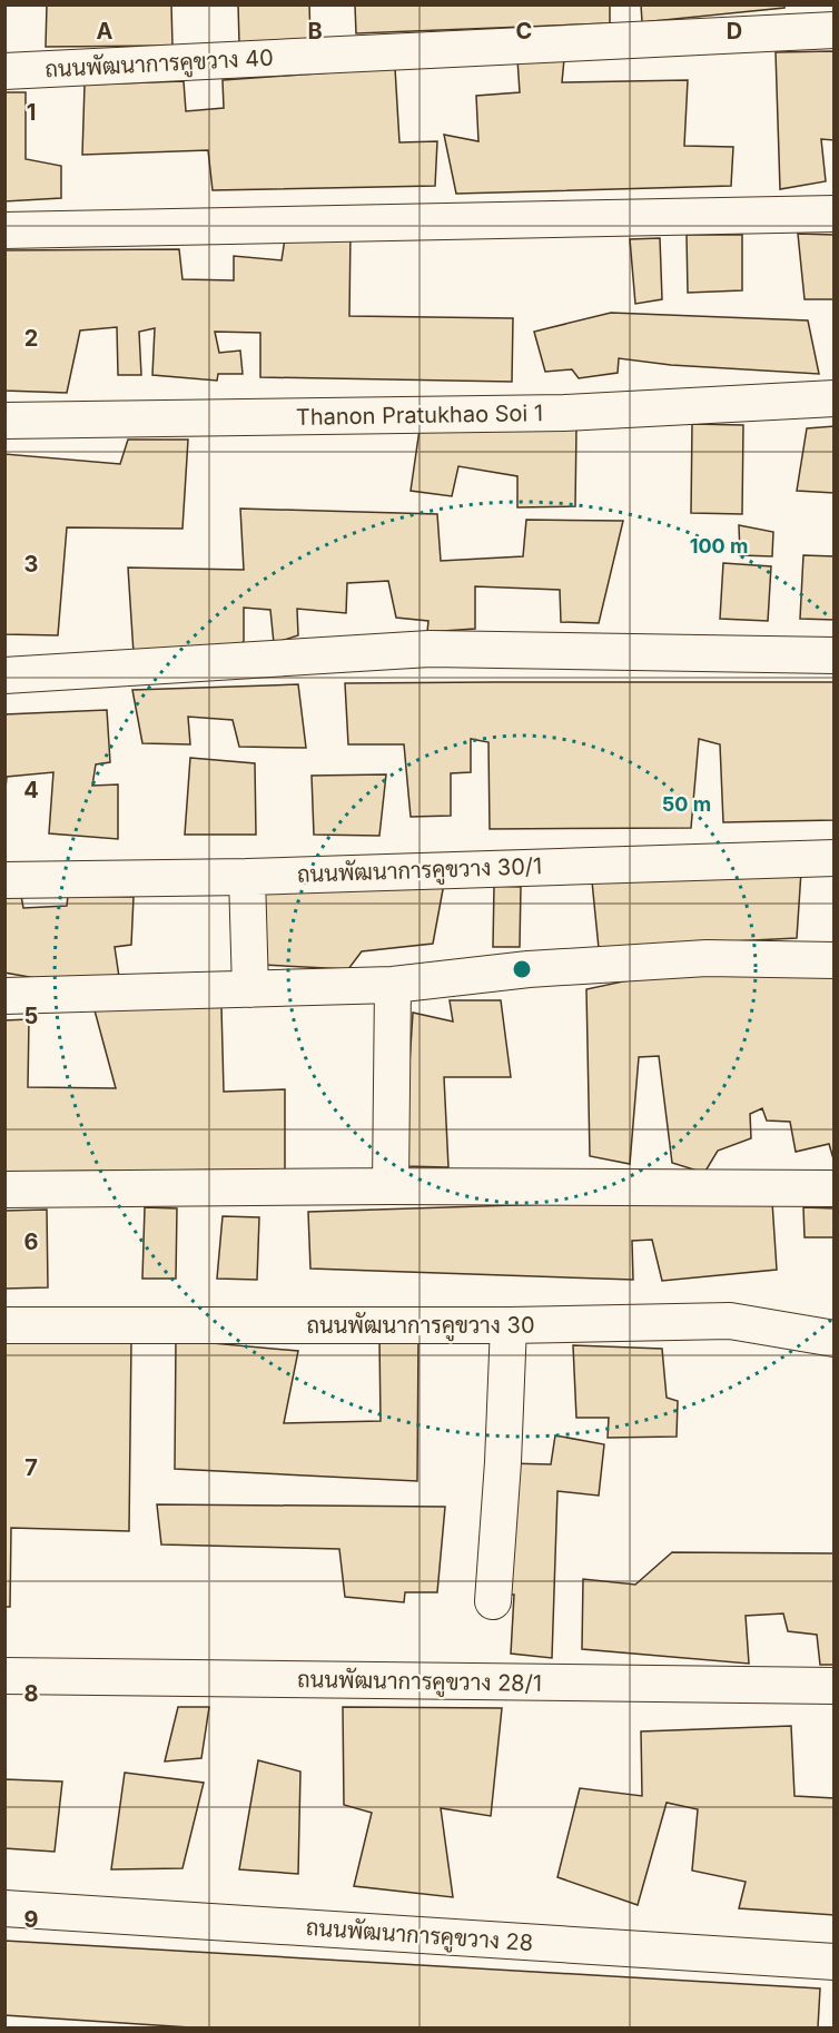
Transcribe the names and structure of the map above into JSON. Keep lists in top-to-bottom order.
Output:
{
  "streets": {
    "street": [
      "ถนนพัฒนาการคูขวาง 40",
      "Thanon Pratukhao Soi 1",
      "ถนนพัฒนาการคูขวาง 30/1",
      "ถนนพัฒนาการคูขวาง 30",
      "ถนนพัฒนาการคูขวาง 28/1",
      "ถนนพัฒนาการคูขวาง 28"
    ]
  },
  "grid": {
    "columns": [
      "A",
      "B",
      "C",
      "D"
    ],
    "rows": [
      "1",
      "2",
      "3",
      "4",
      "5",
      "6",
      "7",
      "8",
      "9"
    ]
  },
  "rings": ["100 m", "50 m"]
}
